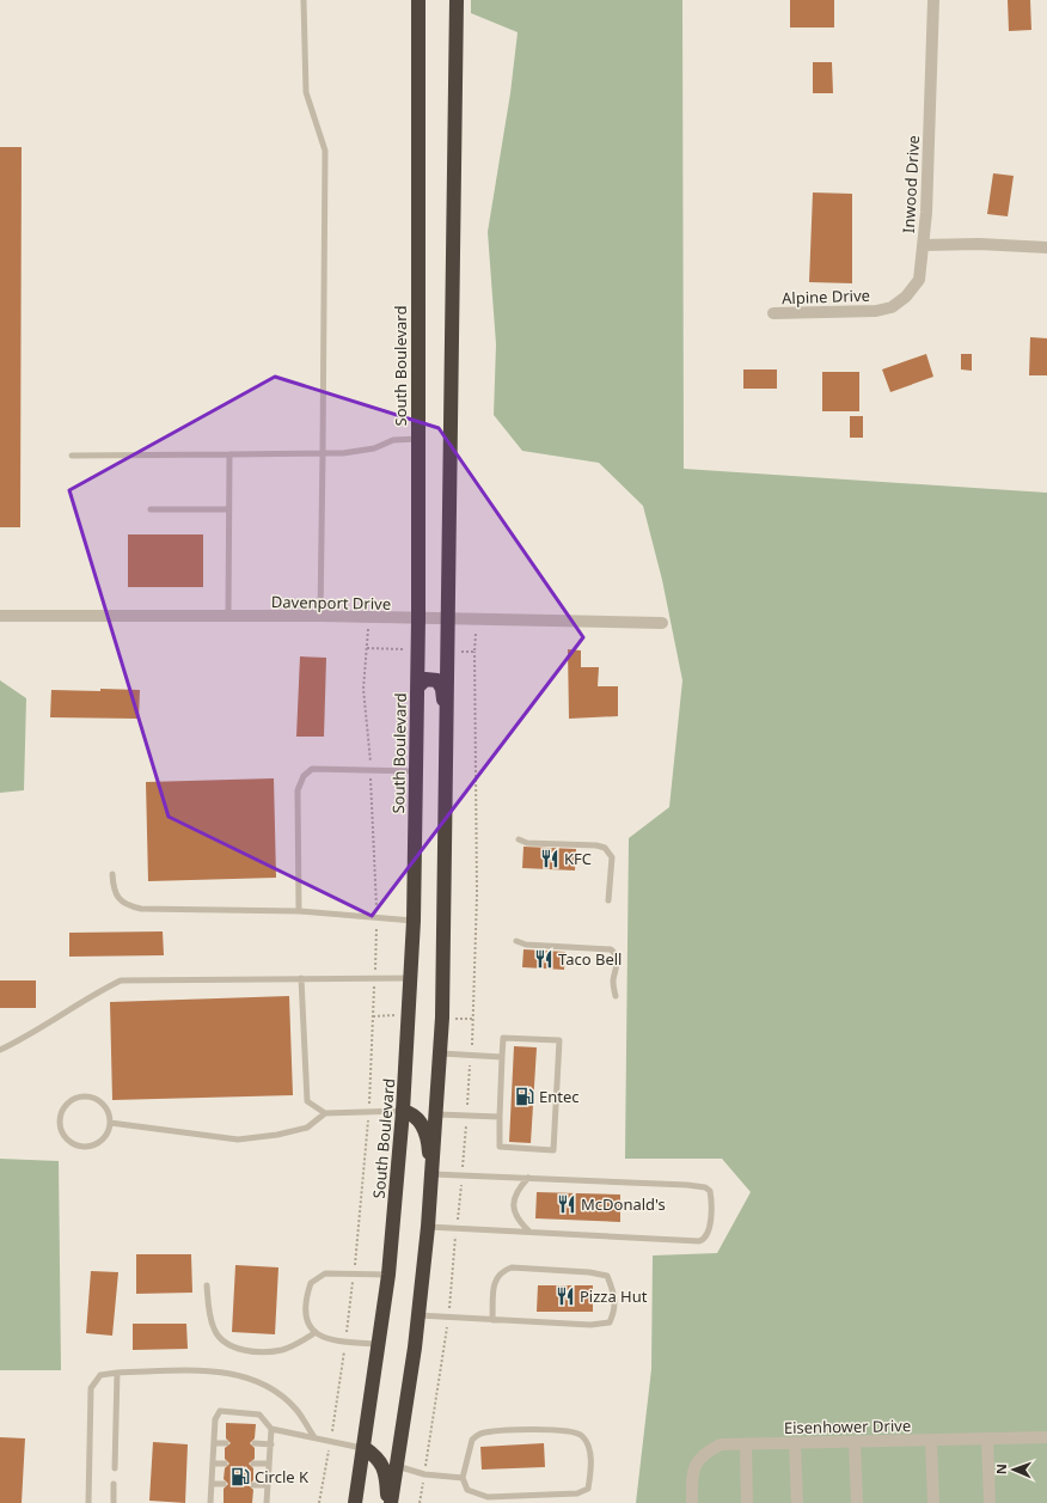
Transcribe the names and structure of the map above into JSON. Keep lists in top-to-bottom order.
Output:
{
  "streets": {
    "highway": ["South Boulevard"],
    "street": [
      "Inwood Drive",
      "Alpine Drive",
      "Davenport Drive",
      "Eisenhower Drive"
    ]
  },
  "crossings": [
    ["Inwood Drive", "Alpine Drive"],
    ["South Boulevard", "Davenport Drive"]
  ],
  "places": {
    "restaurant": [
      "KFC",
      "Taco Bell",
      "McDonald's",
      "Pizza Hut"
    ],
    "fuel station": ["Entec", "Circle K"]
  },
  "north": "left"
}
